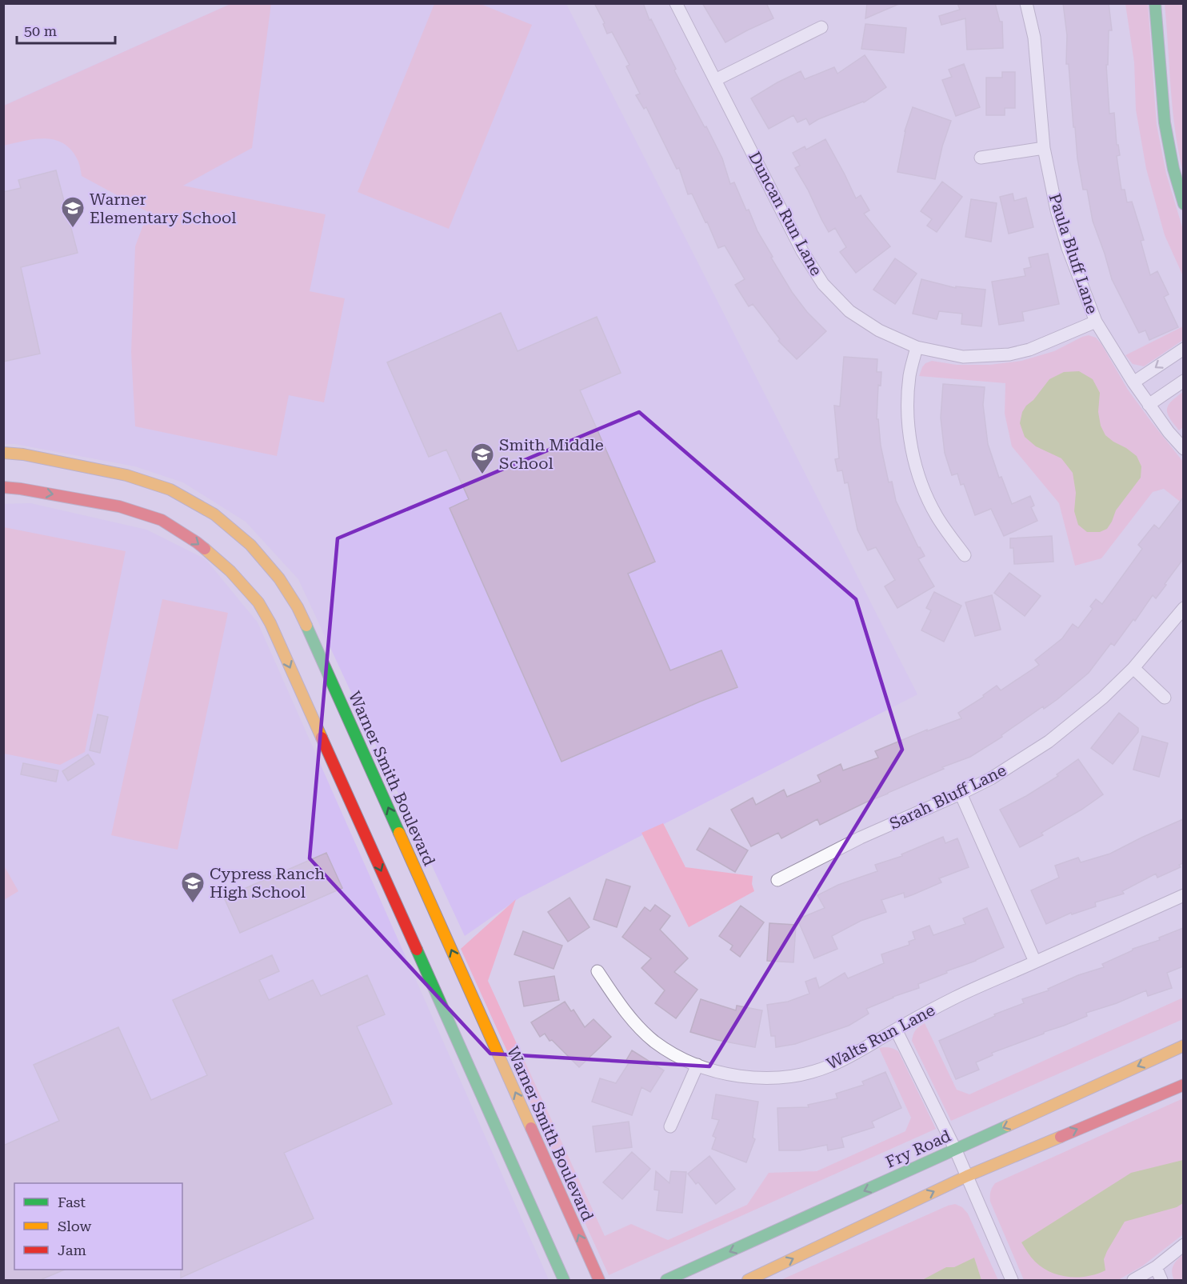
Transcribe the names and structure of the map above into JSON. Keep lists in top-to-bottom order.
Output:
{
  "streets": {
    "street": [
      "Duncan Run Lane",
      "Paula Bluff Lane",
      "Warner Smith Boulevard",
      "Sarah Bluff Lane",
      "Walts Run Lane",
      "Fry Road"
    ]
  },
  "crossings": [
    ["Duncan Run Lane", "Paula Bluff Lane"]
  ],
  "places": {
    "school or university": ["Warner Elementary School", "Smith Middle School", "Cypress Ranch High School"]
  },
  "legend": ["Fast", "Slow", "Jam"],
  "scale_bar": "50 m"
}
